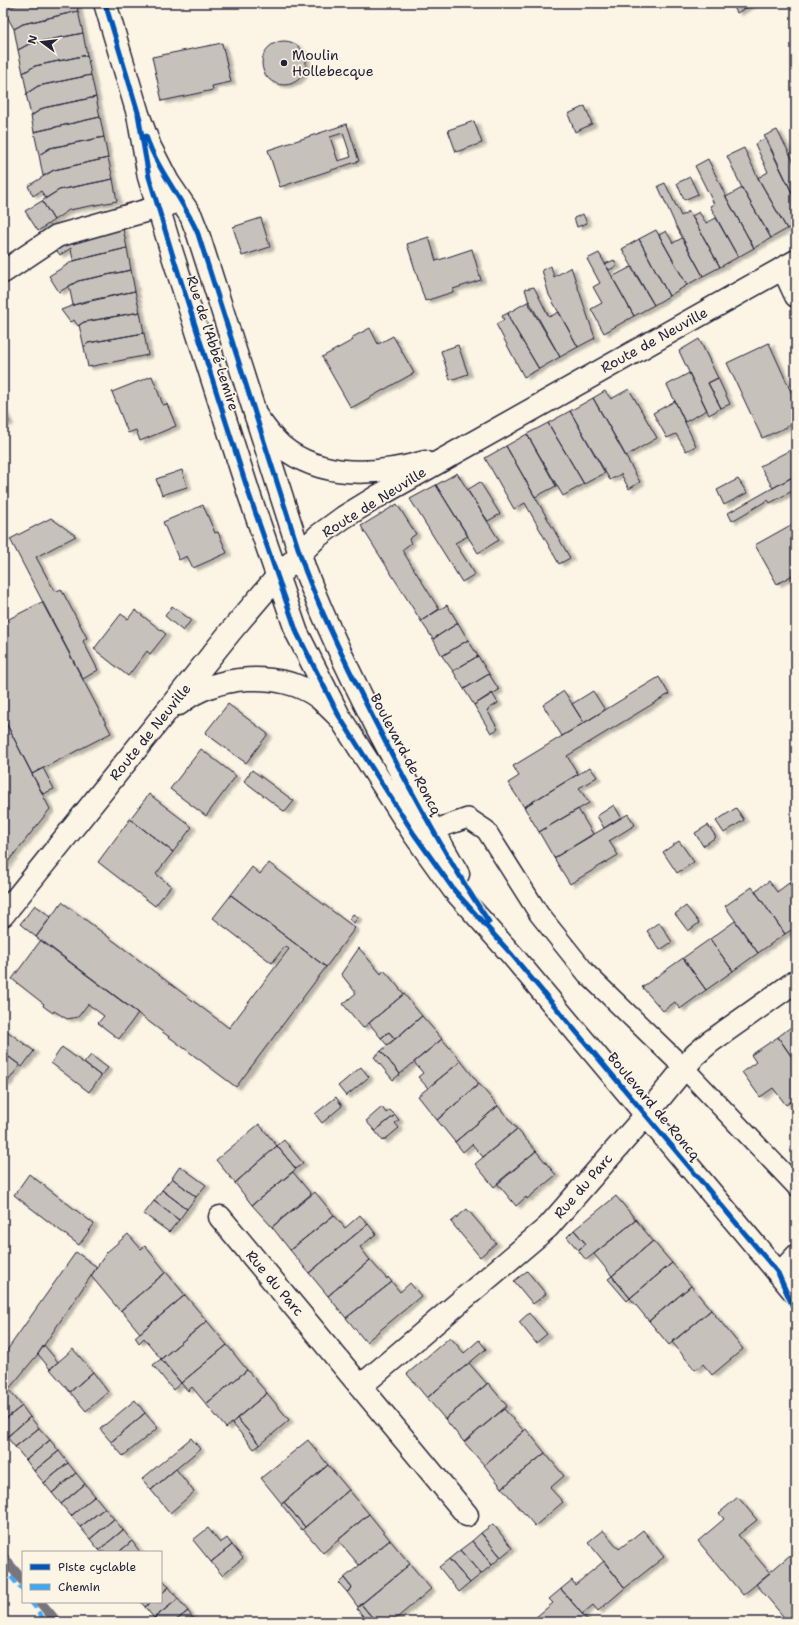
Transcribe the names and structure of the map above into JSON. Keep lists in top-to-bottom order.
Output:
{
  "streets": {
    "main road": [
      "Route de Neuville",
      "Rue de l'Abbé Lemire",
      "Boulevard de Roncq",
      "Rue du Parc"
    ]
  },
  "crossings": [
    ["Route de Neuville", "Rue de l'Abbé Lemire"],
    ["Route de Neuville", "Boulevard de Roncq"],
    ["Rue de l'Abbé Lemire", "Boulevard de Roncq"],
    ["Boulevard de Roncq", "Rue du Parc"]
  ],
  "places": ["Moulin Hollebecque"],
  "legend": ["Piste cyclable", "Chemin"],
  "north": "left"
}
